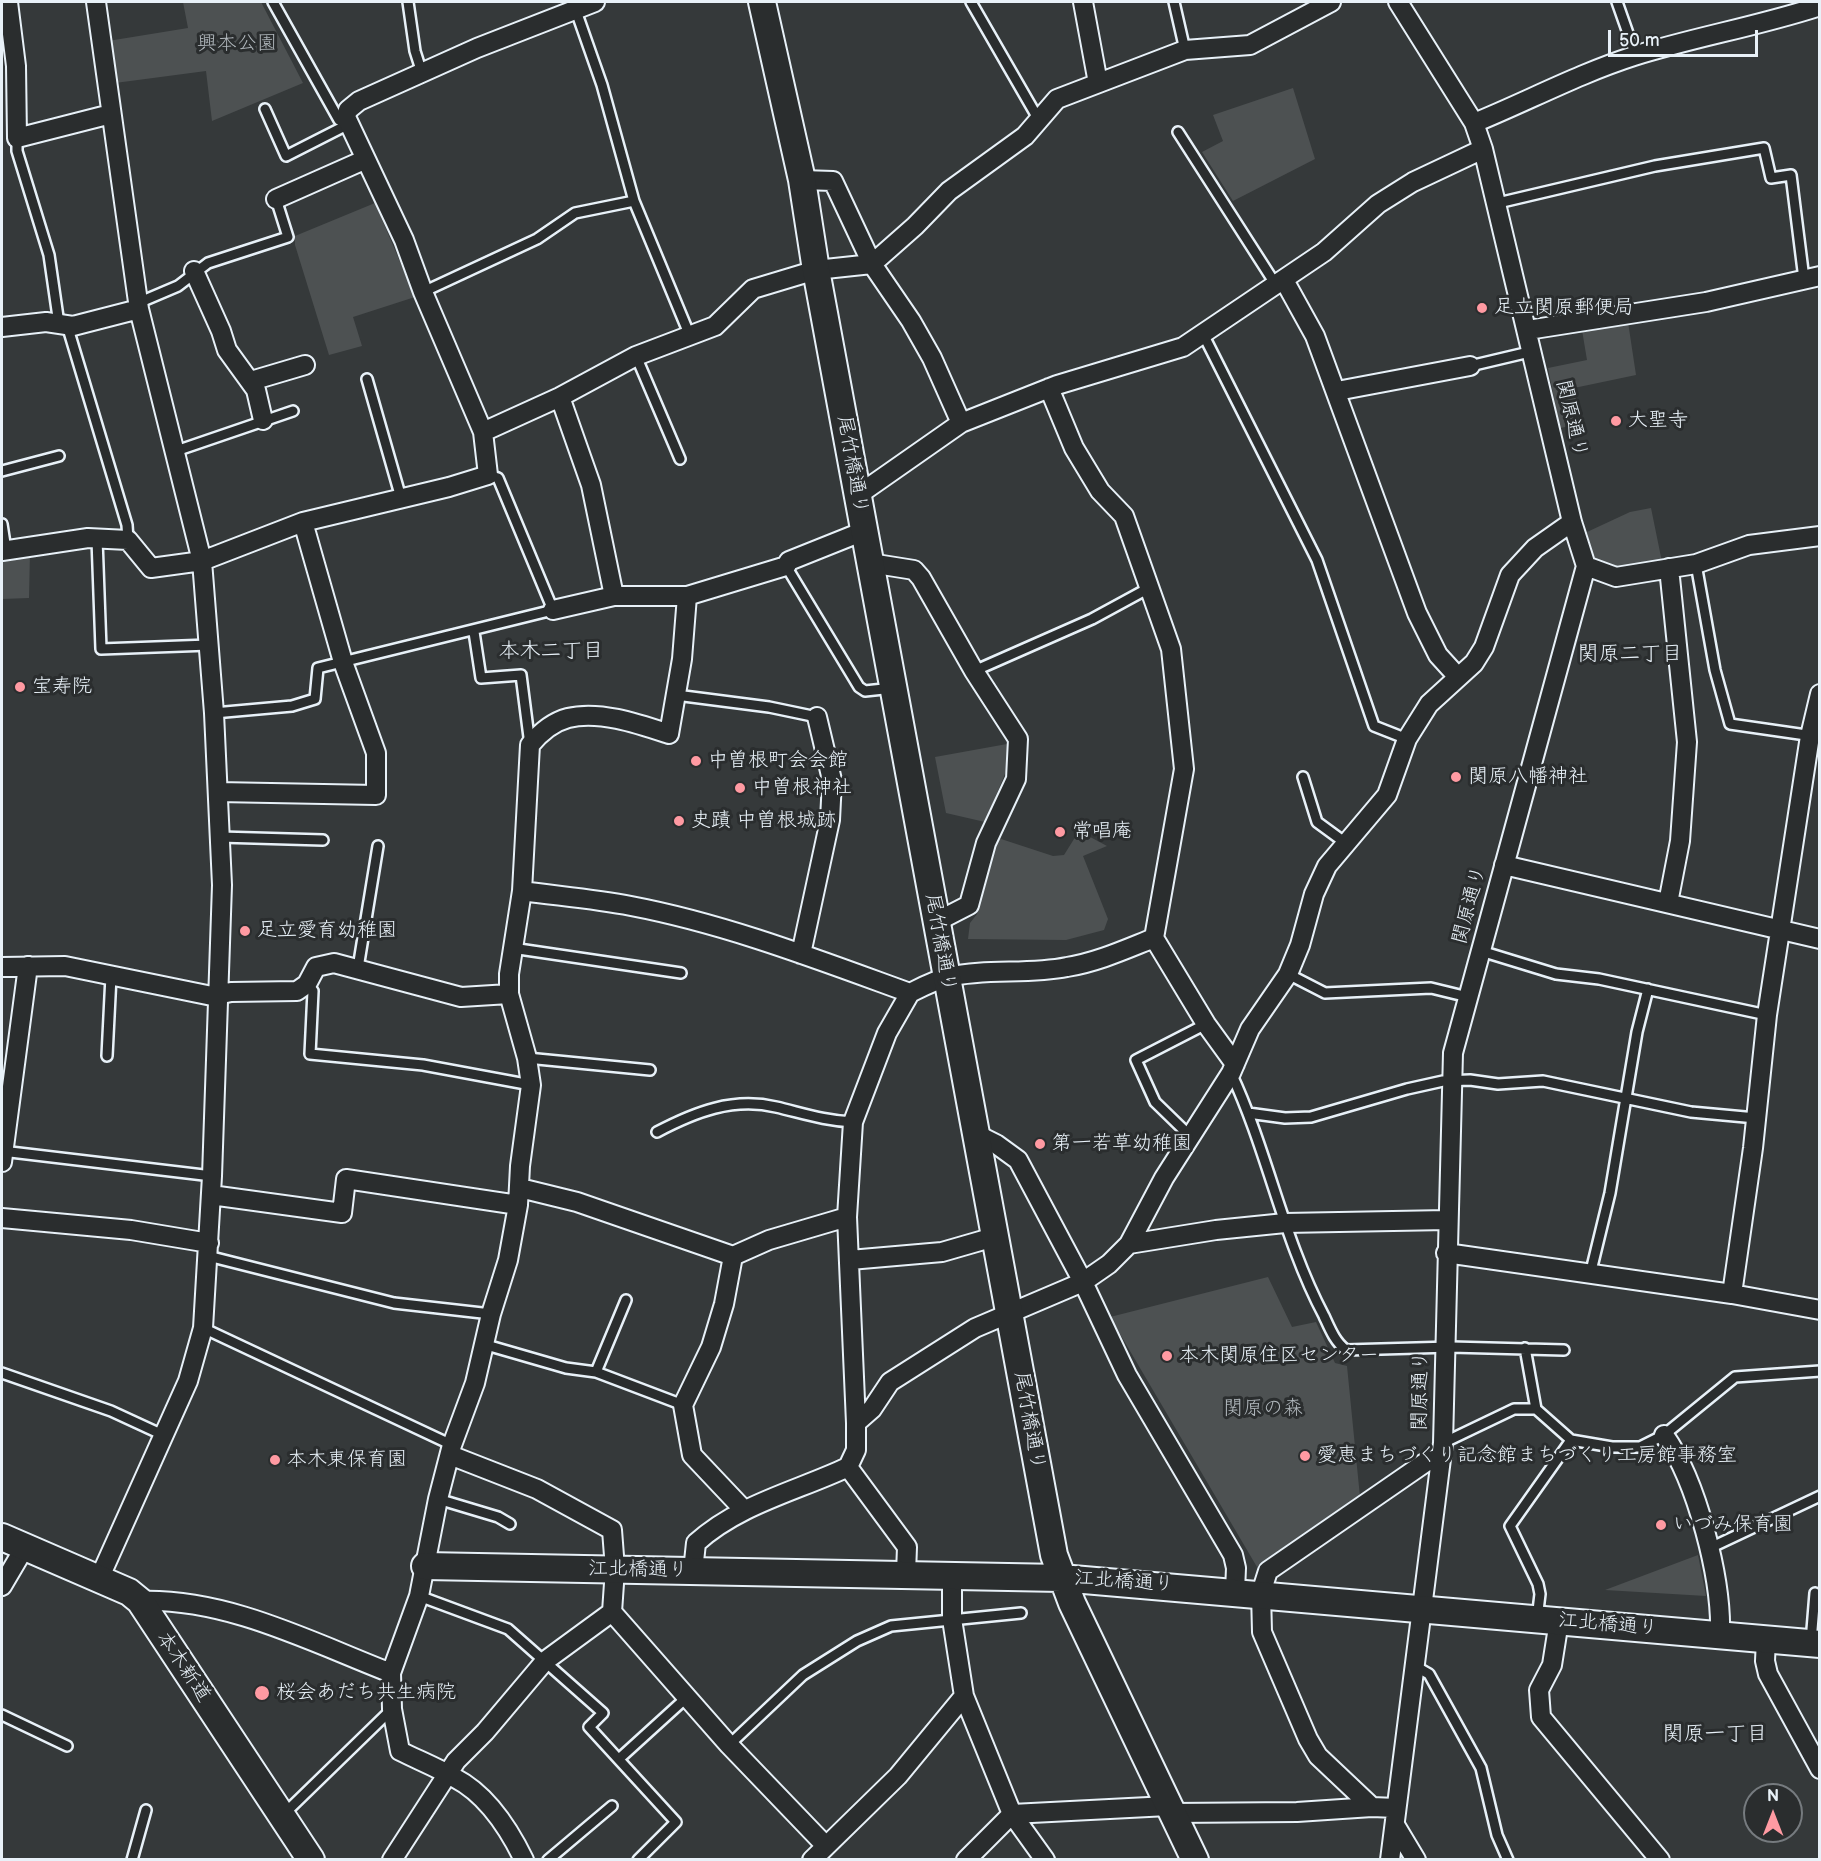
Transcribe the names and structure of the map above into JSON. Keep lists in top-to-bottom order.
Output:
{
  "streets": {
    "main road": ["尾竹橋通り", "江北橋通り", "本木新道"],
    "street": ["関原通り"]
  },
  "crossings": [
    ["関原通り", "江北橋通り"],
    ["尾竹橋通り", "江北橋通り"]
  ],
  "districts": ["本木二丁目", "関原二丁目", "関原一丁目"],
  "parks": ["興本公園", "関原の森"],
  "places": [
    "足立関原郵便局",
    "大聖寺",
    "宝寿院",
    "中曽根町会会館",
    "関原八幡神社",
    "中曽根神社",
    "史蹟 中曽根城跡",
    "常唱庵",
    "足立愛育幼稚園",
    "第一若草幼稚園",
    "本木関原住区センター",
    "愛恵まちづくり記念館まちづくり工房館事務室",
    "本木東保育園",
    "いづみ保育園",
    "桜会あだち共生病院"
  ],
  "scale_bar": "50 m",
  "north": "top"
}
